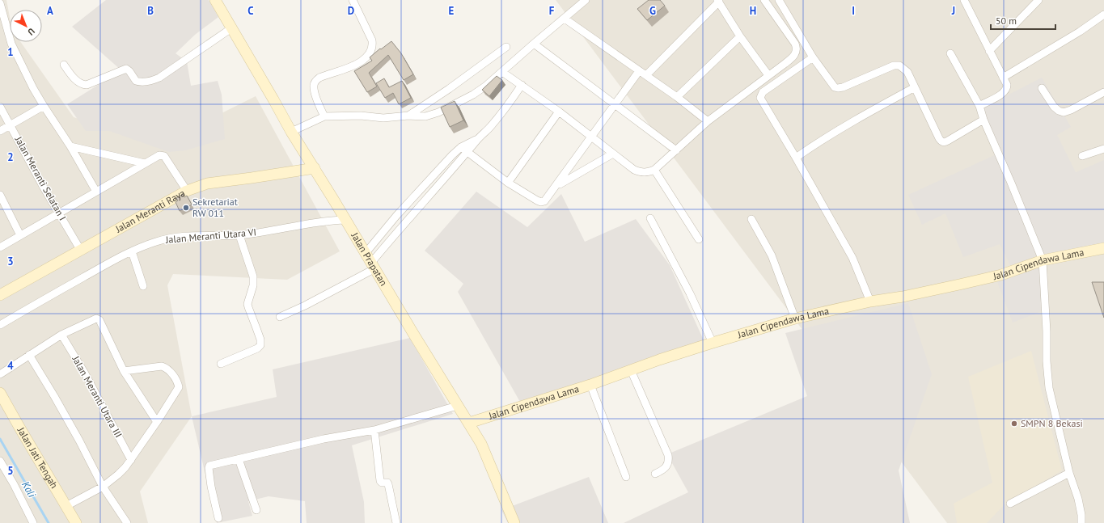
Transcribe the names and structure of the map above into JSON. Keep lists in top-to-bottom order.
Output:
{
  "streets": {
    "street": [
      "Jalan Meranti Selatan I",
      "Jalan Meranti Raya",
      "Jalan Meranti Utara VI",
      "Jalan Prapatan",
      "Jalan Cipendawa Lama",
      "Jalan Meranti Utara III",
      "Jalan Jati Tengah"
    ]
  },
  "crossings": [
    ["Jalan Meranti Selatan I", "Jalan Meranti Raya"],
    ["Jalan Meranti Raya", "Jalan Prapatan"],
    ["Jalan Meranti Utara VI", "Jalan Prapatan"],
    ["Jalan Prapatan", "Jalan Cipendawa Lama"]
  ],
  "water": ["Kali"],
  "places": ["Sekretariat RW 011", "SMPN 8 Bekasi"],
  "scale_bar": "50 m",
  "north": "bottom right",
  "grid": {
    "columns": [
      "A",
      "B",
      "C",
      "D",
      "E",
      "F",
      "G",
      "H",
      "I",
      "J"
    ],
    "rows": [
      "1",
      "2",
      "3",
      "4",
      "5"
    ]
  }
}
